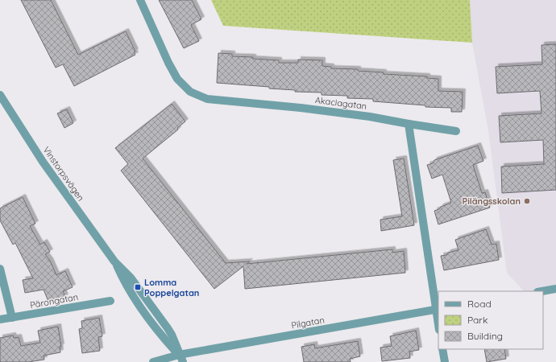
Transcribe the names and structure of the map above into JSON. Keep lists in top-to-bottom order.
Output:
{
  "streets": {
    "street": [
      "Akaciagatan",
      "Vinstorpsvägen",
      "Pärongatan",
      "Pilgatan"
    ]
  },
  "crossings": [
    ["Vinstorpsvägen", "Pilgatan"]
  ],
  "places": {
    "other": ["Pilängsskolan"],
    "transit": ["Lomma Poppelgatan"]
  },
  "legend": ["Road", "Park", "Building"]
}
